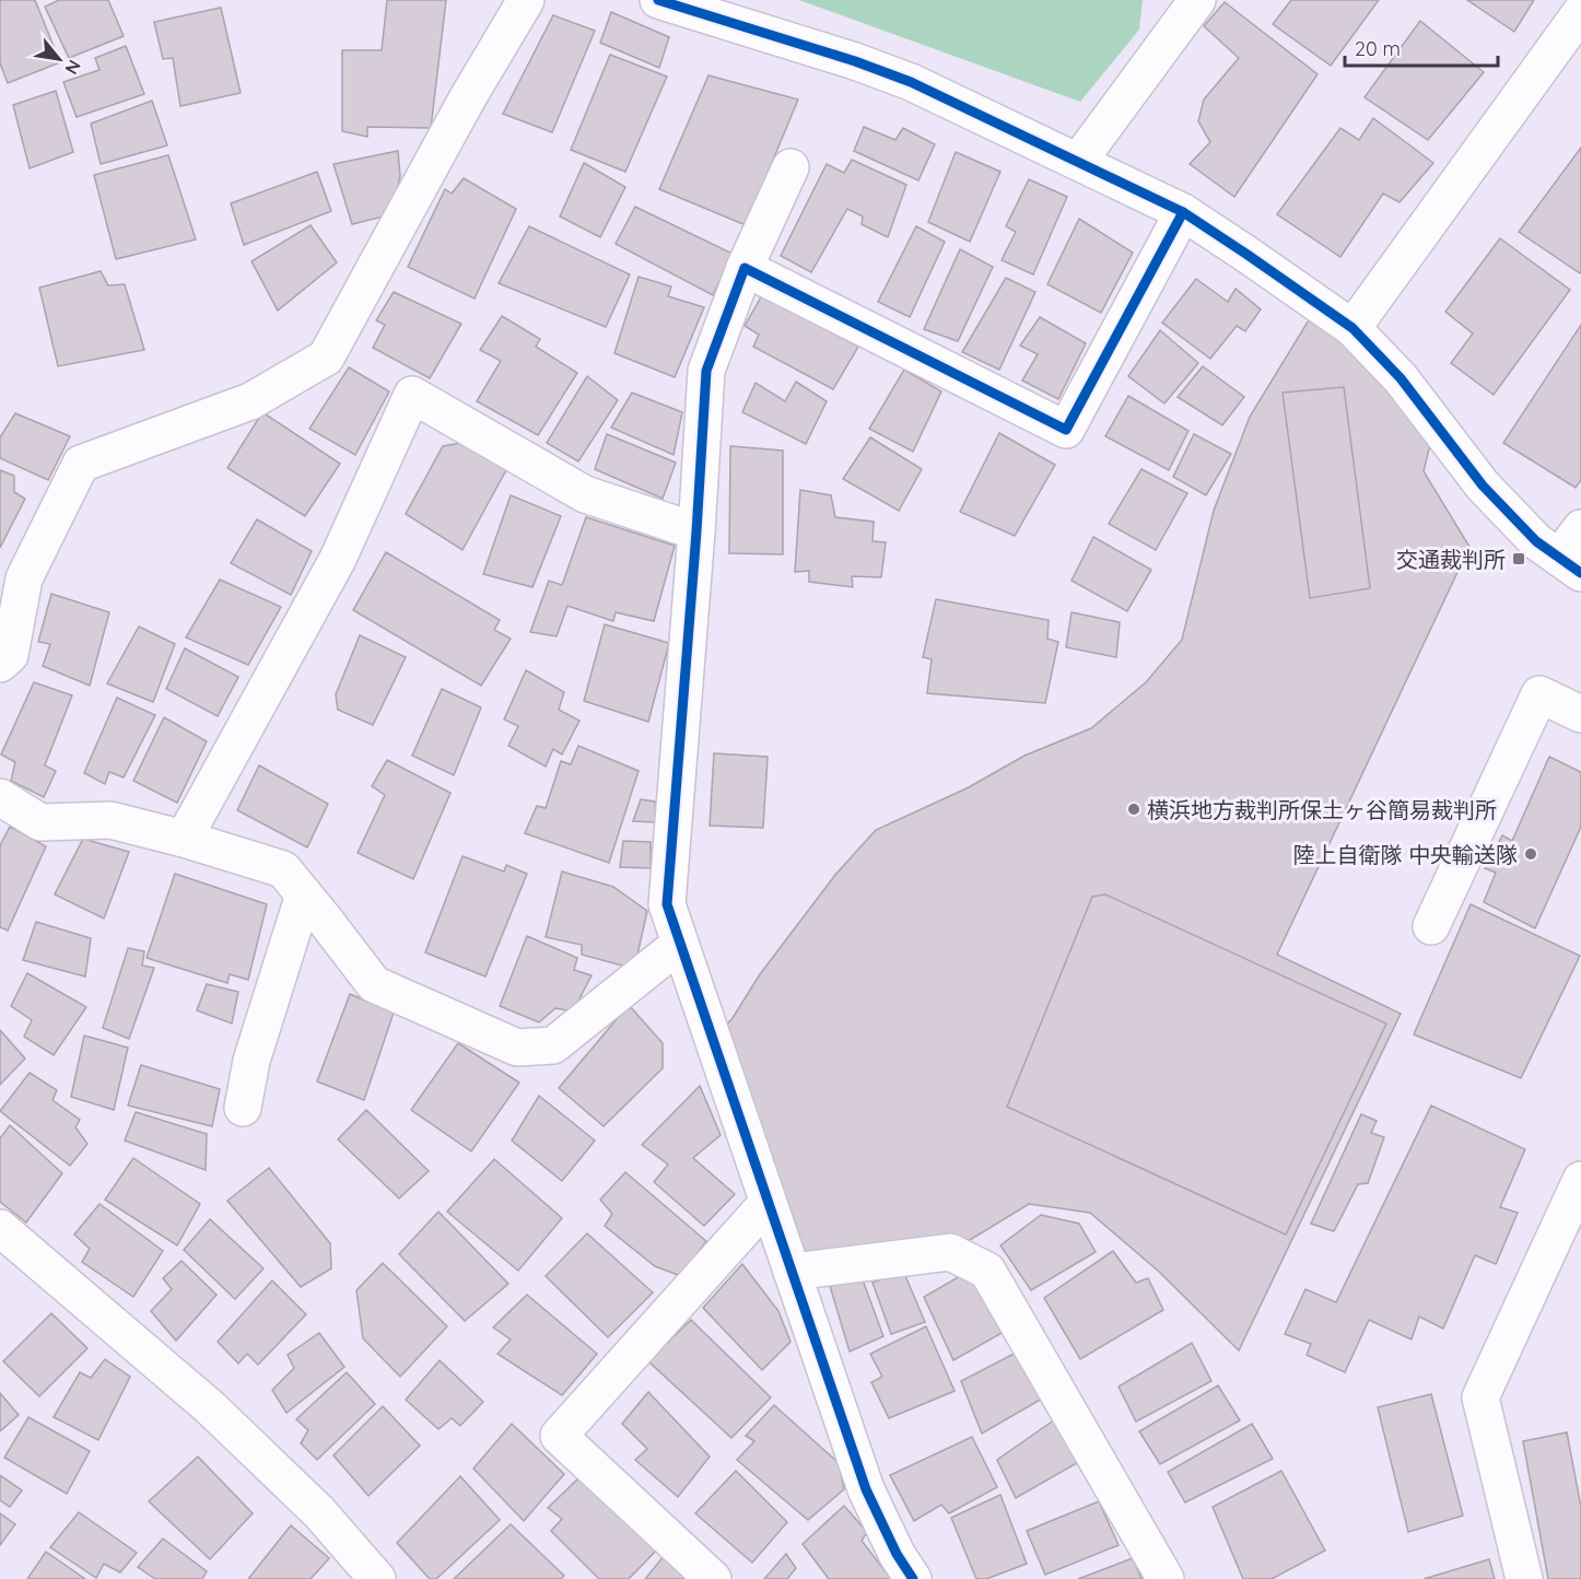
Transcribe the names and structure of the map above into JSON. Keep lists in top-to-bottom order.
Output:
{
  "places": {
    "transit": ["交通裁判所"],
    "other": ["横浜地方裁判所保土ヶ谷簡易裁判所", "陸上自衛隊 中央輸送隊"]
  },
  "scale_bar": "20 m",
  "north": "bottom right"
}
